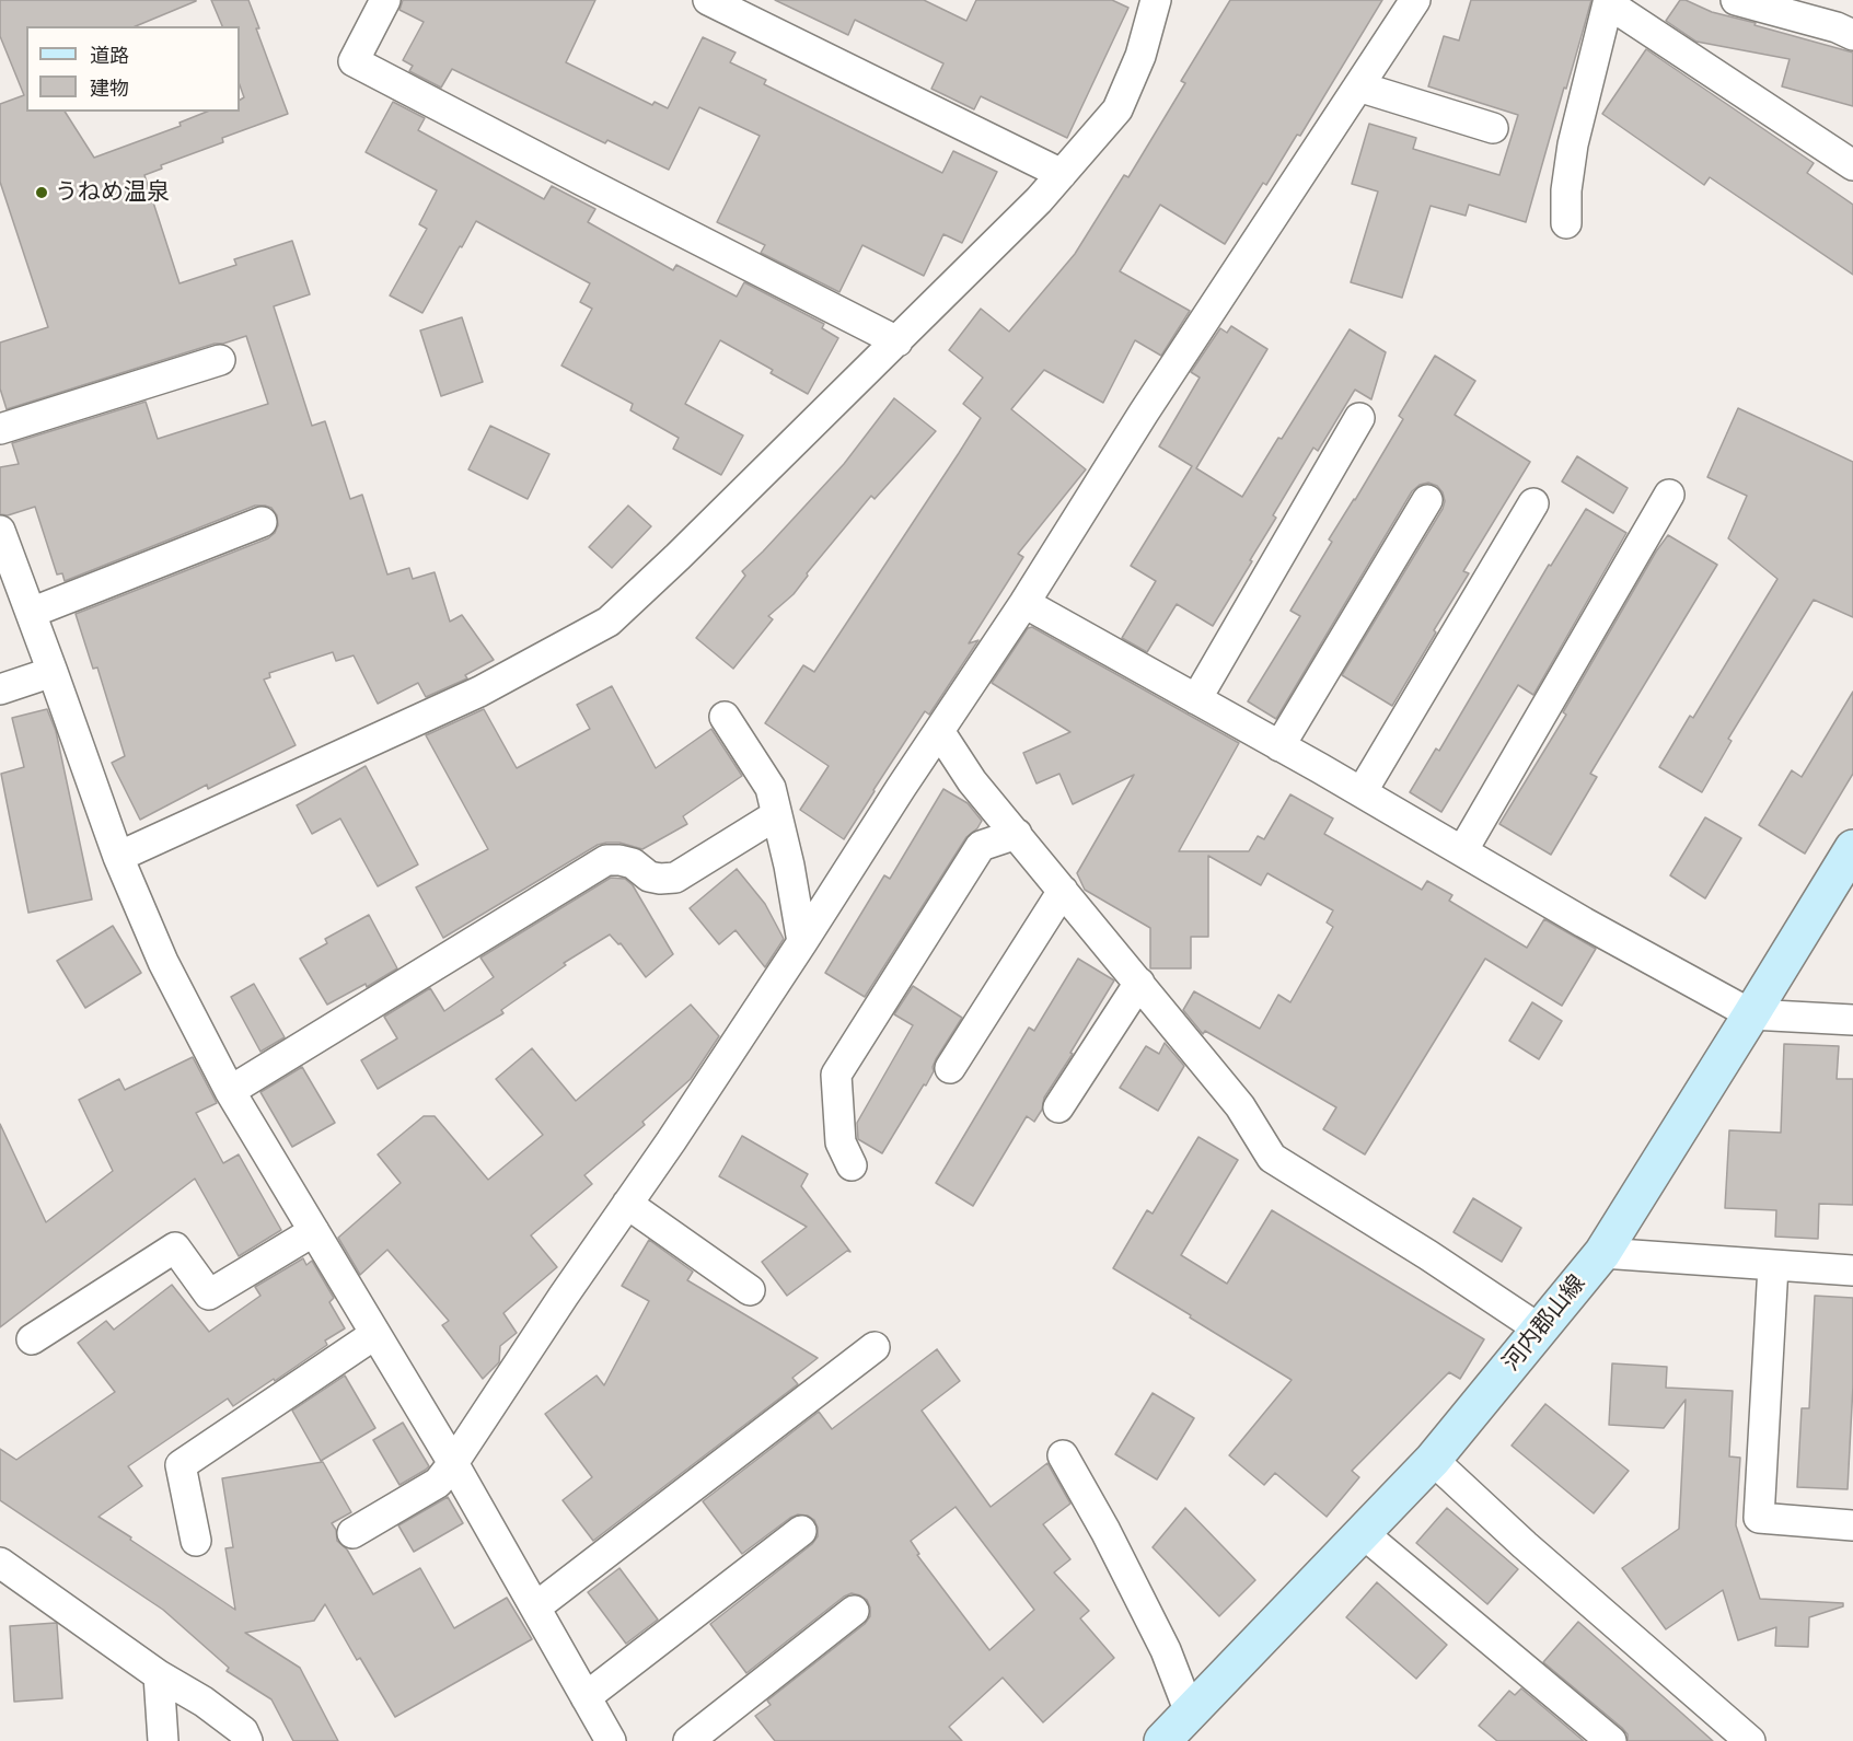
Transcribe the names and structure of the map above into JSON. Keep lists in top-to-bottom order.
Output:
{
  "streets": {
    "main road": ["河内郡山線"]
  },
  "places": ["うねめ温泉"],
  "legend": ["道路", "建物"]
}
